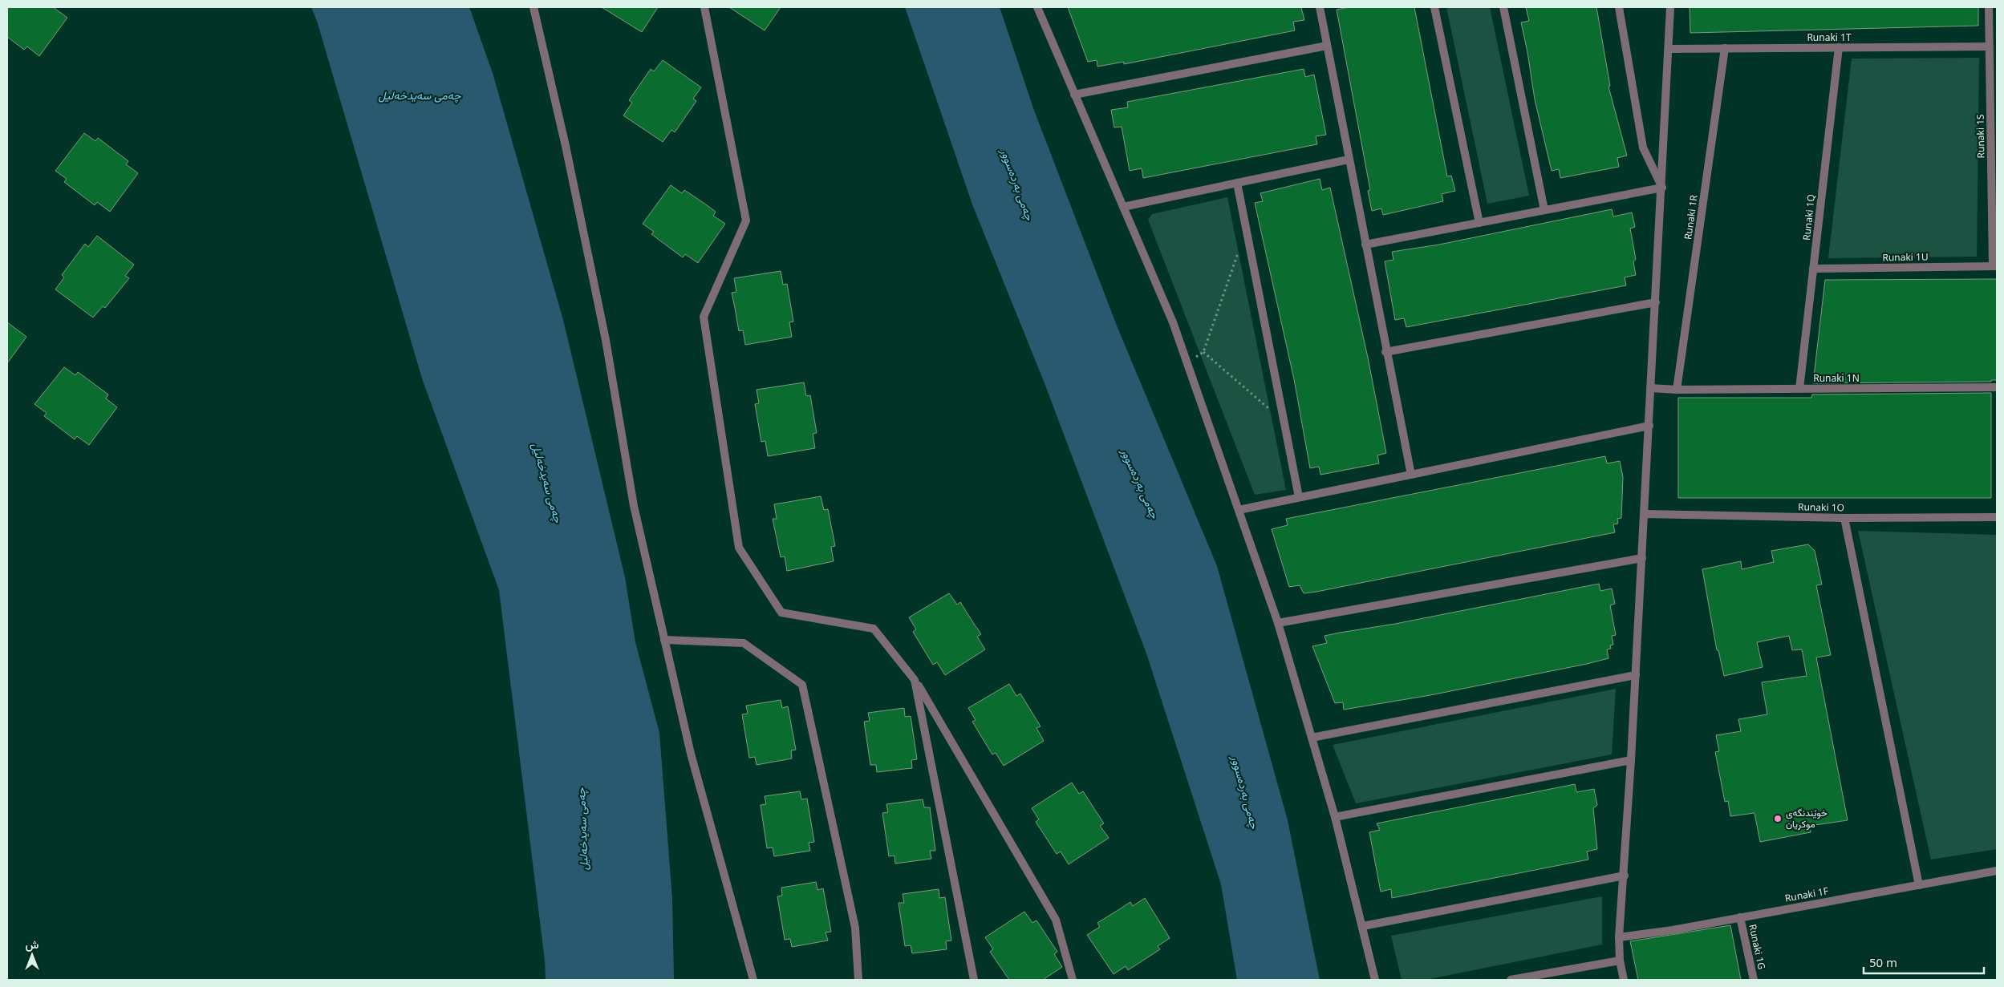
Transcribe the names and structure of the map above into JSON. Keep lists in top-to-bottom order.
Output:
{
  "streets": {
    "street": [
      "Runaki 1T",
      "Runaki 1S",
      "Runaki 1R",
      "Runaki 1Q",
      "Runaki 1U",
      "Runaki 1N",
      "Runaki 1O",
      "Runaki 1F",
      "Runaki 1G"
    ]
  },
  "crossings": [
    ["Runaki 1T", "Runaki 1S"],
    ["Runaki 1T", "Runaki 1R"],
    ["Runaki 1T", "Runaki 1Q"],
    ["Runaki 1S", "Runaki 1U"],
    ["Runaki 1R", "Runaki 1N"],
    ["Runaki 1Q", "Runaki 1U"],
    ["Runaki 1Q", "Runaki 1N"],
    ["Runaki 1F", "Runaki 1G"]
  ],
  "water": ["چەمی سەیدخەلیل", "چەمی بەردەسوور"],
  "places": ["خوێندنگەی موکریان"],
  "scale_bar": "50 m",
  "north": "top"
}
